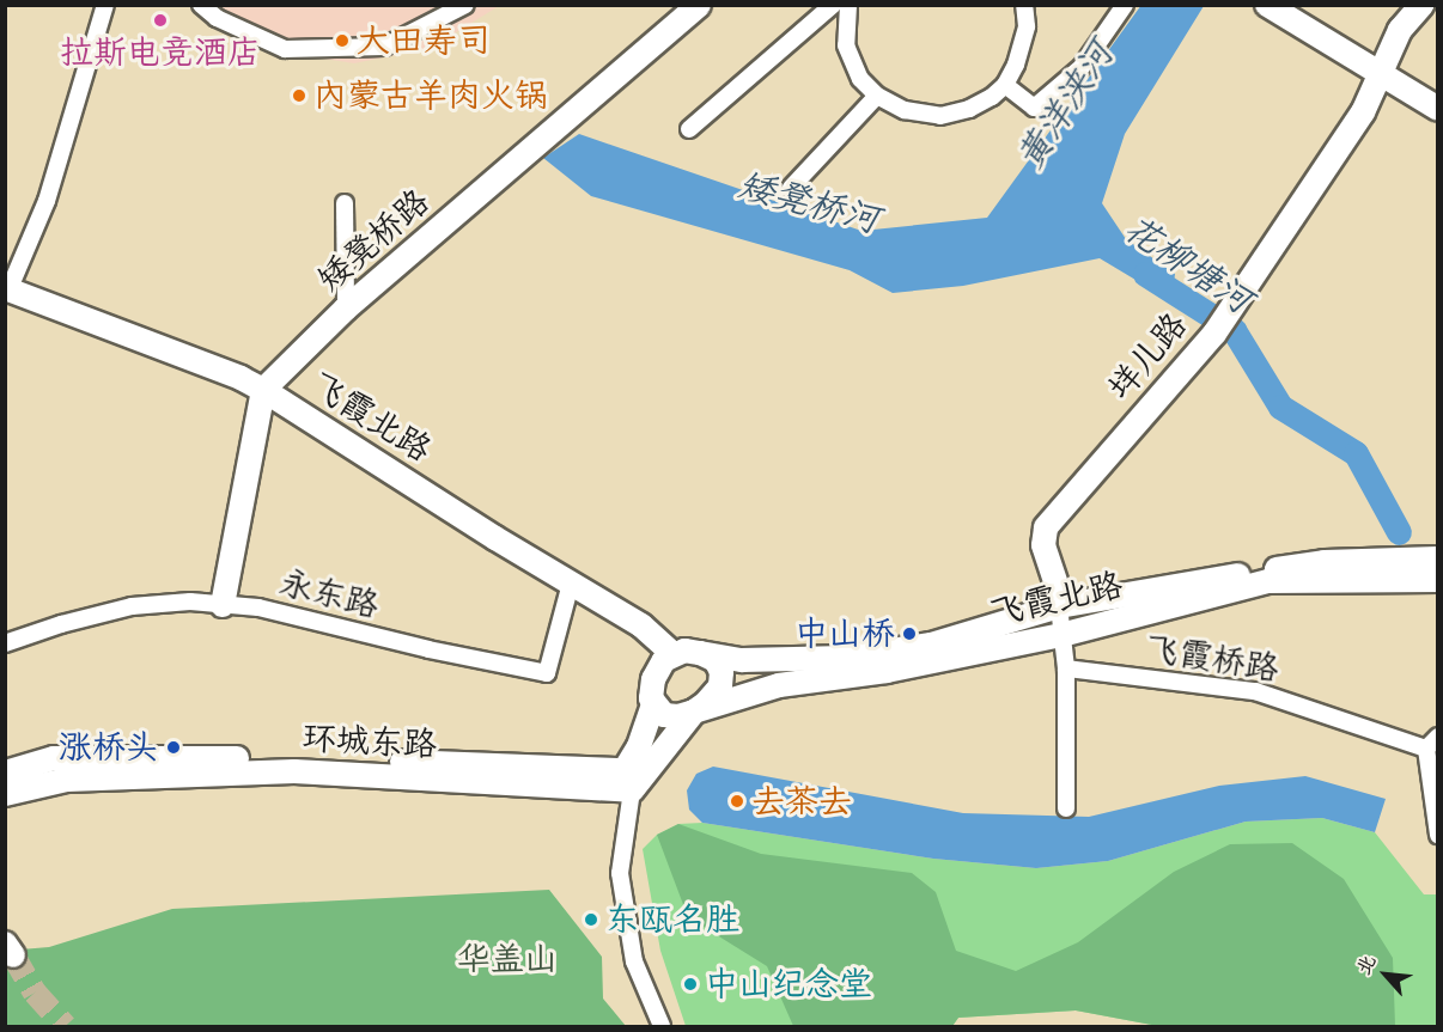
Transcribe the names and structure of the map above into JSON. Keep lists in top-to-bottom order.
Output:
{
  "streets": {
    "main road": [
      "矮凳桥路",
      "垟儿路",
      "飞霞北路",
      "环城东路"
    ],
    "street": ["永东路", "飞霞桥路"]
  },
  "crossings": [
    ["矮凳桥路", "飞霞北路"],
    ["垟儿路", "飞霞北路"],
    ["飞霞北路", "永东路"]
  ],
  "water": ["黄洋浃河", "矮凳桥河", "花柳塘河"],
  "parks": ["华盖山"],
  "places": [
    "拉斯电竞酒店",
    "大田寿司",
    "内蒙古羊肉火锅",
    "中山桥",
    "涨桥头",
    "去茶去",
    "东瓯名胜",
    "中山纪念堂"
  ],
  "north": "top left"
}
